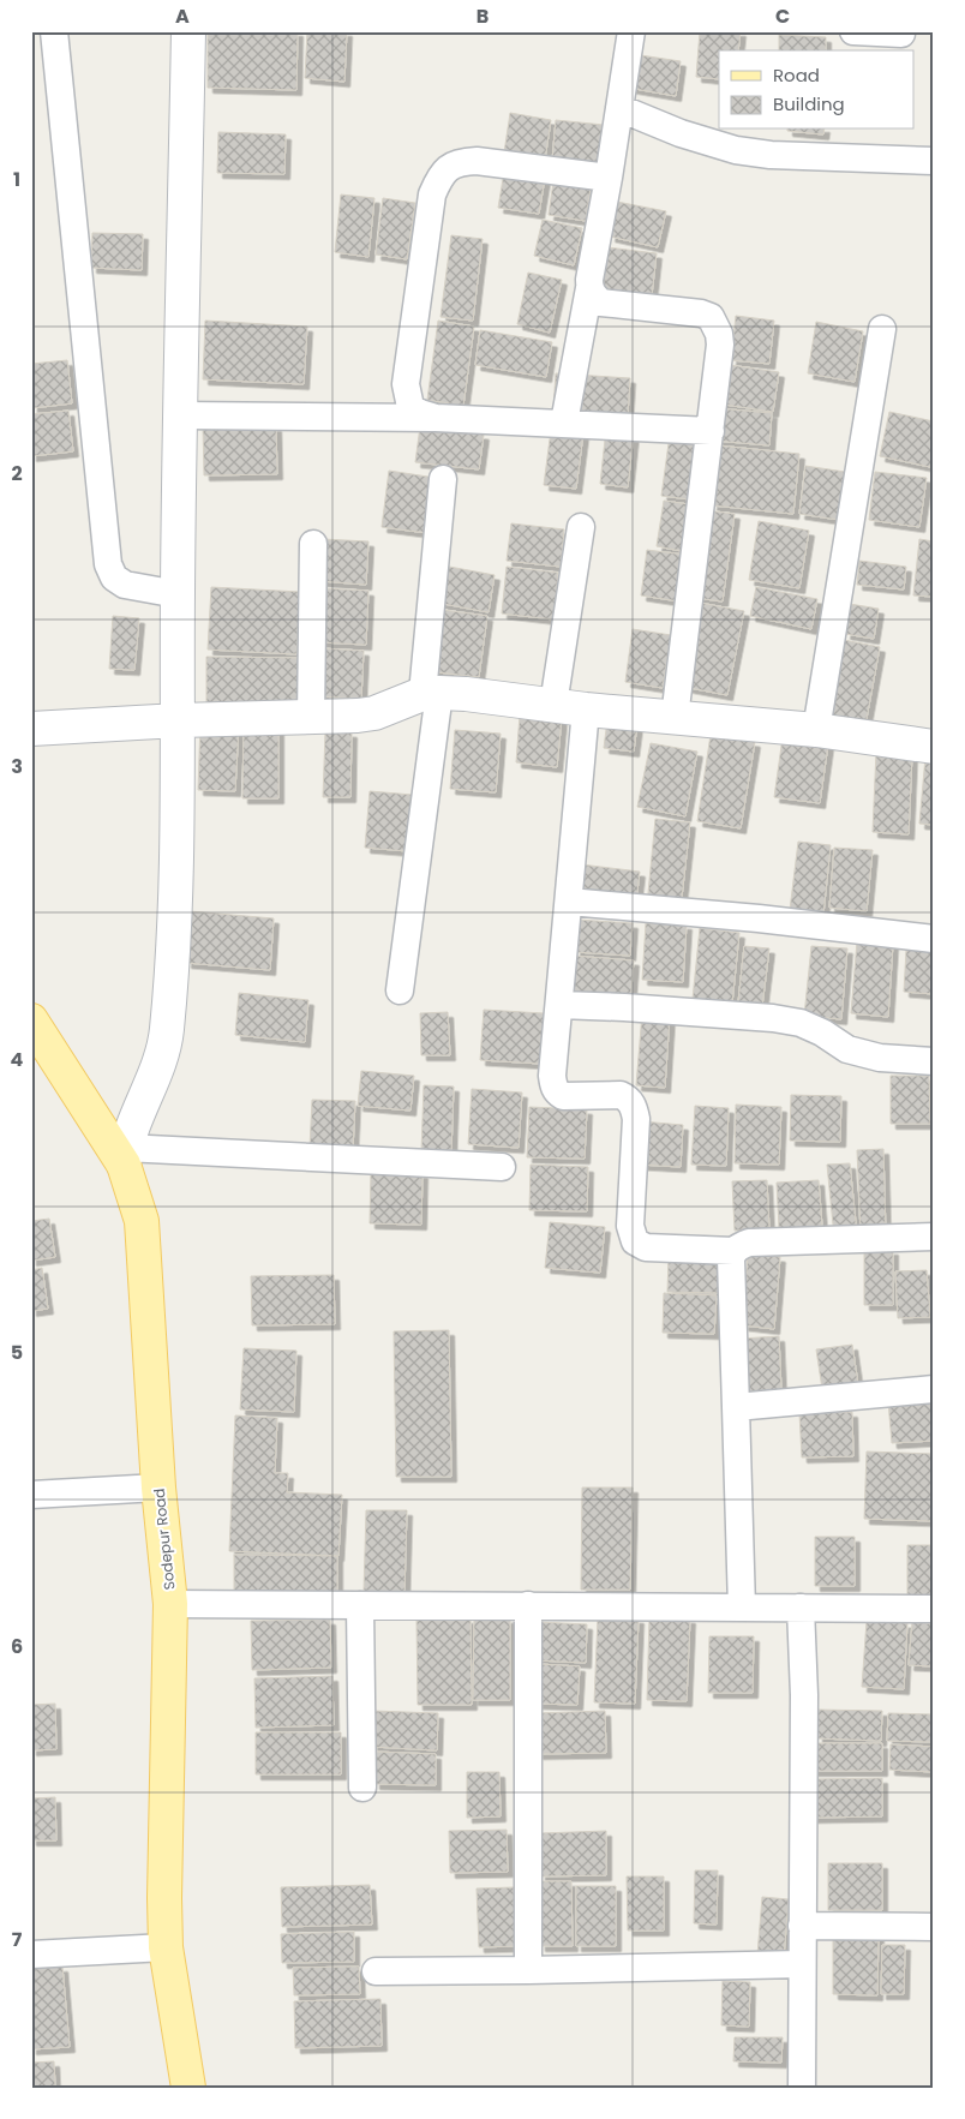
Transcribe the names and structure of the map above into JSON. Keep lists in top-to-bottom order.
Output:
{
  "streets": {
    "main road": ["Sodepur Road"]
  },
  "legend": ["Road", "Building"],
  "grid": {
    "columns": ["A", "B", "C"],
    "rows": [
      "1",
      "2",
      "3",
      "4",
      "5",
      "6",
      "7"
    ]
  }
}
